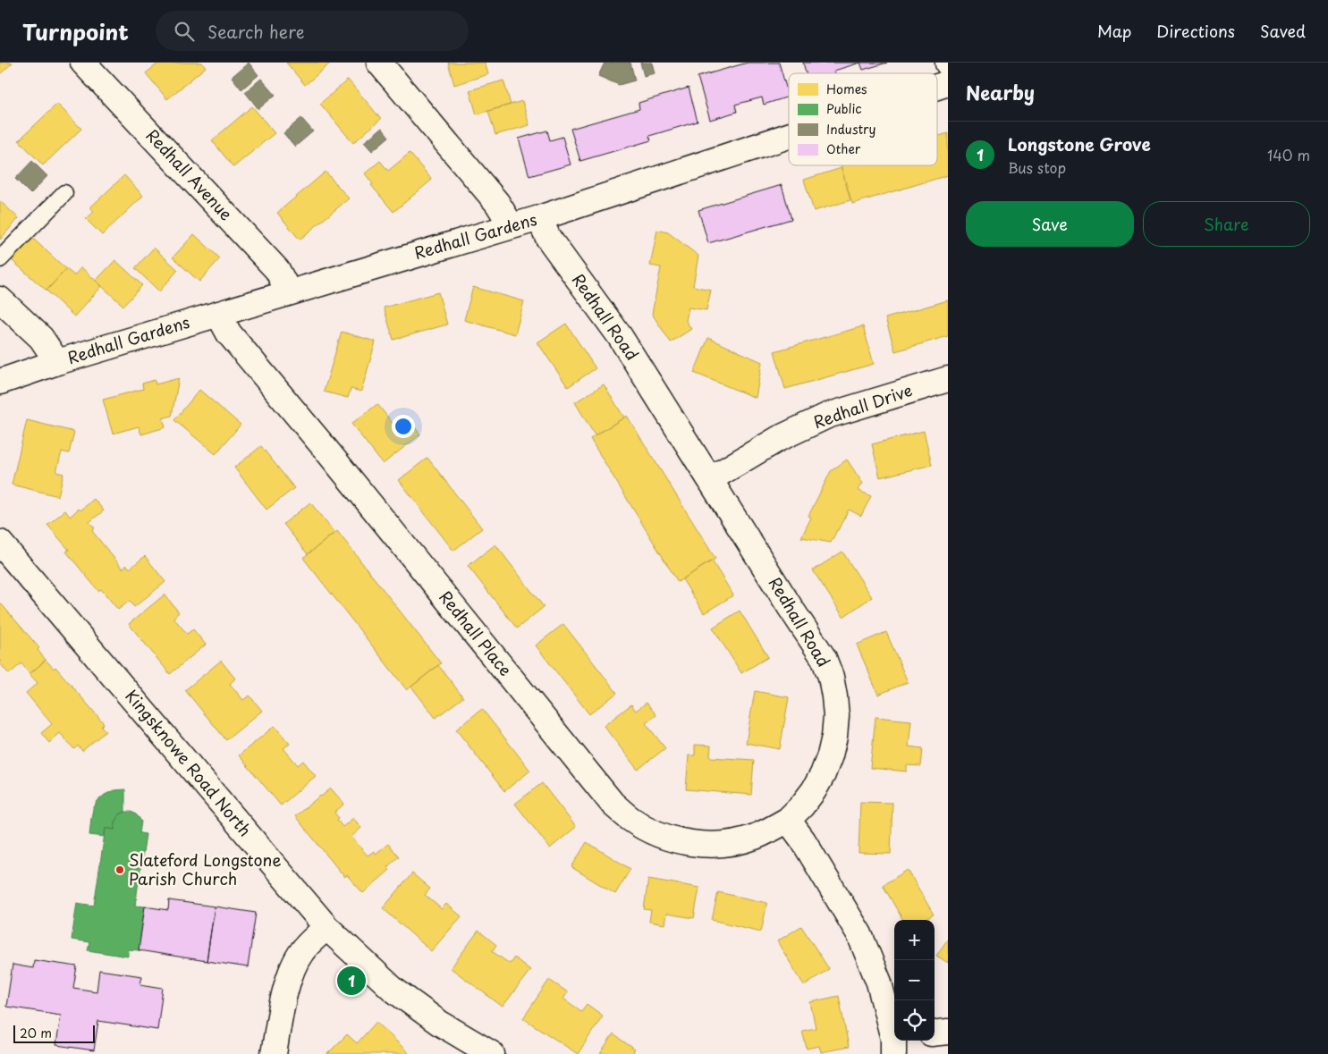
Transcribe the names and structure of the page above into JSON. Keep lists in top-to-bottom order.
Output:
{
  "streets": {
    "street": [
      "Redhall Avenue",
      "Redhall Gardens",
      "Redhall Road",
      "Redhall Drive",
      "Redhall Place",
      "Kingsknowe Road North"
    ]
  },
  "crossings": [
    ["Redhall Avenue", "Redhall Gardens"],
    ["Redhall Gardens", "Redhall Road"],
    ["Redhall Gardens", "Redhall Place"],
    ["Redhall Road", "Redhall Drive"],
    ["Redhall Road", "Redhall Place"]
  ],
  "places": ["Slateford Longstone Parish Church"],
  "legend": [
    "Homes",
    "Public",
    "Industry",
    "Other"
  ],
  "scale_bar": "20 m",
  "page": {
    "header": "Turnpoint",
    "search": "Search here",
    "nav": ["Map", "Directions", "Saved"],
    "heading": "Nearby",
    "list": [
      {
        "mark": "1",
        "name": "Longstone Grove",
        "note": "Bus stop",
        "value": "140 m"
      }
    ],
    "buttons": ["Save", "Share"],
    "map_buttons": ["+", "−"],
    "pins": "1",
    "scale": "20 m"
  }
}
